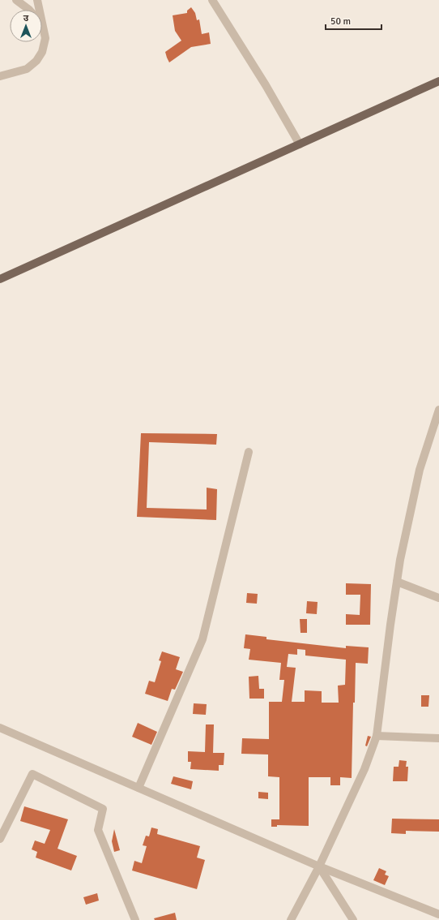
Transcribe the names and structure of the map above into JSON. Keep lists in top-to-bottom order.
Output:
{
  "scale_bar": "50 m",
  "north": "top"
}
